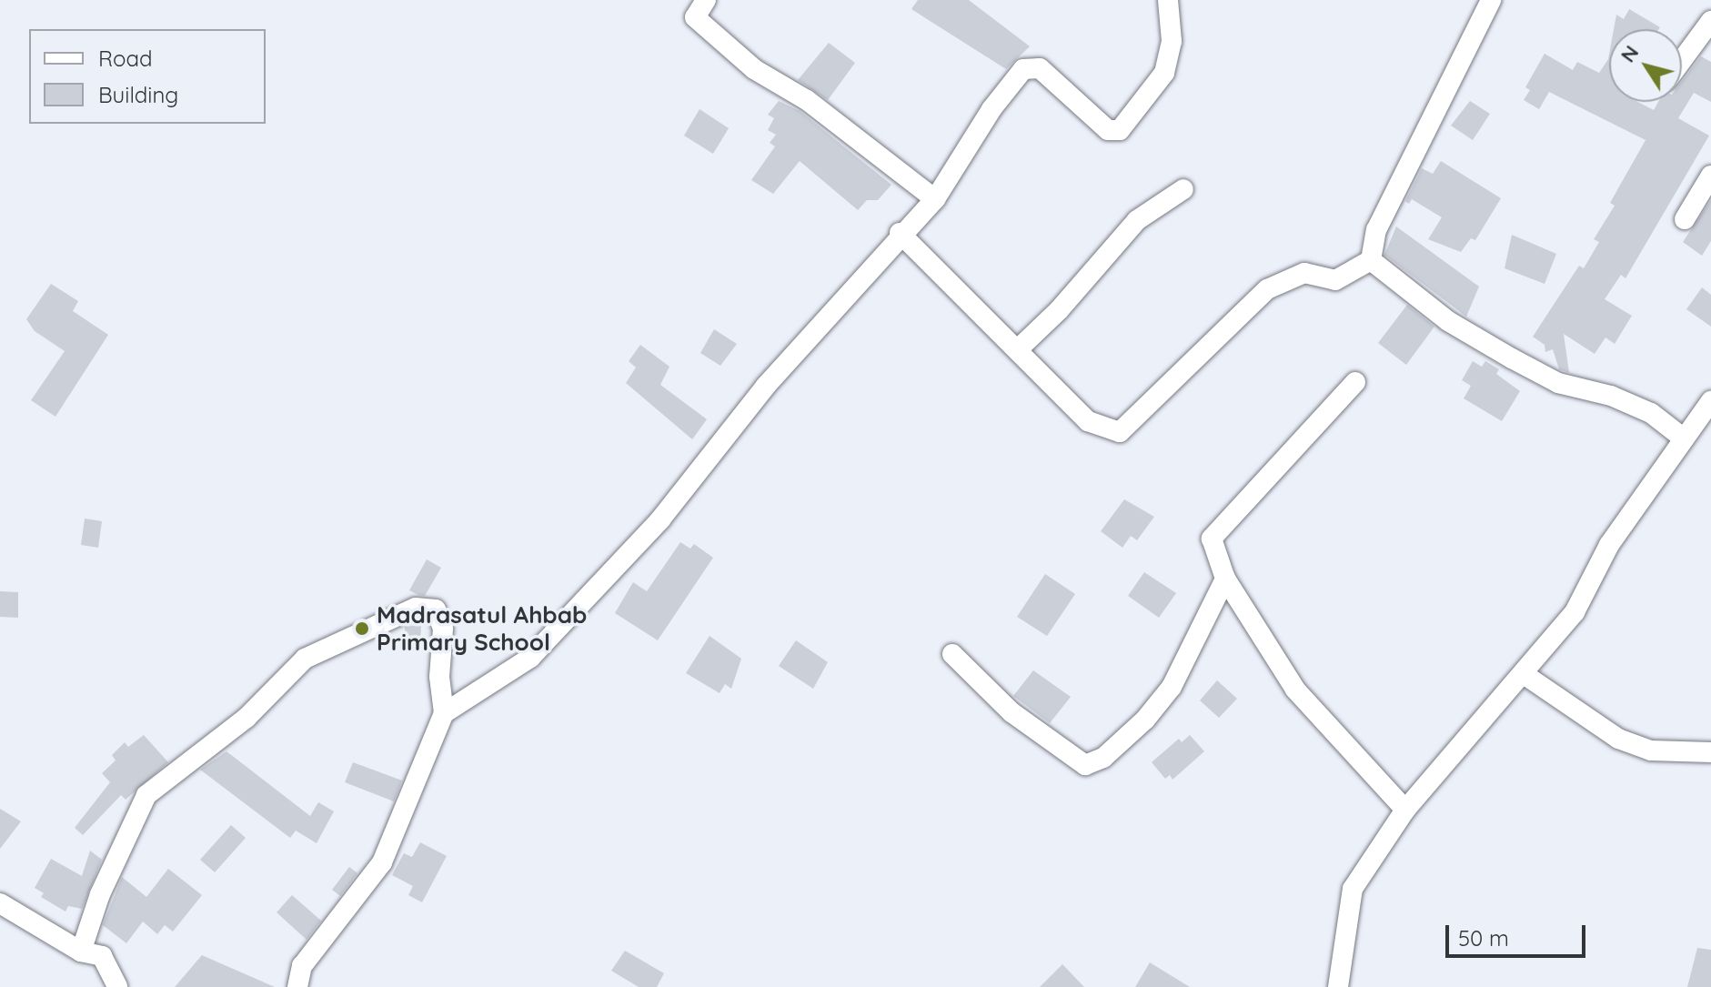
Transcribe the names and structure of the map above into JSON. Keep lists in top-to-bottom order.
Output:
{
  "places": ["Madrasatul Ahbab Primary School"],
  "legend": ["Road", "Building"],
  "scale_bar": "50 m",
  "north": "top left"
}
